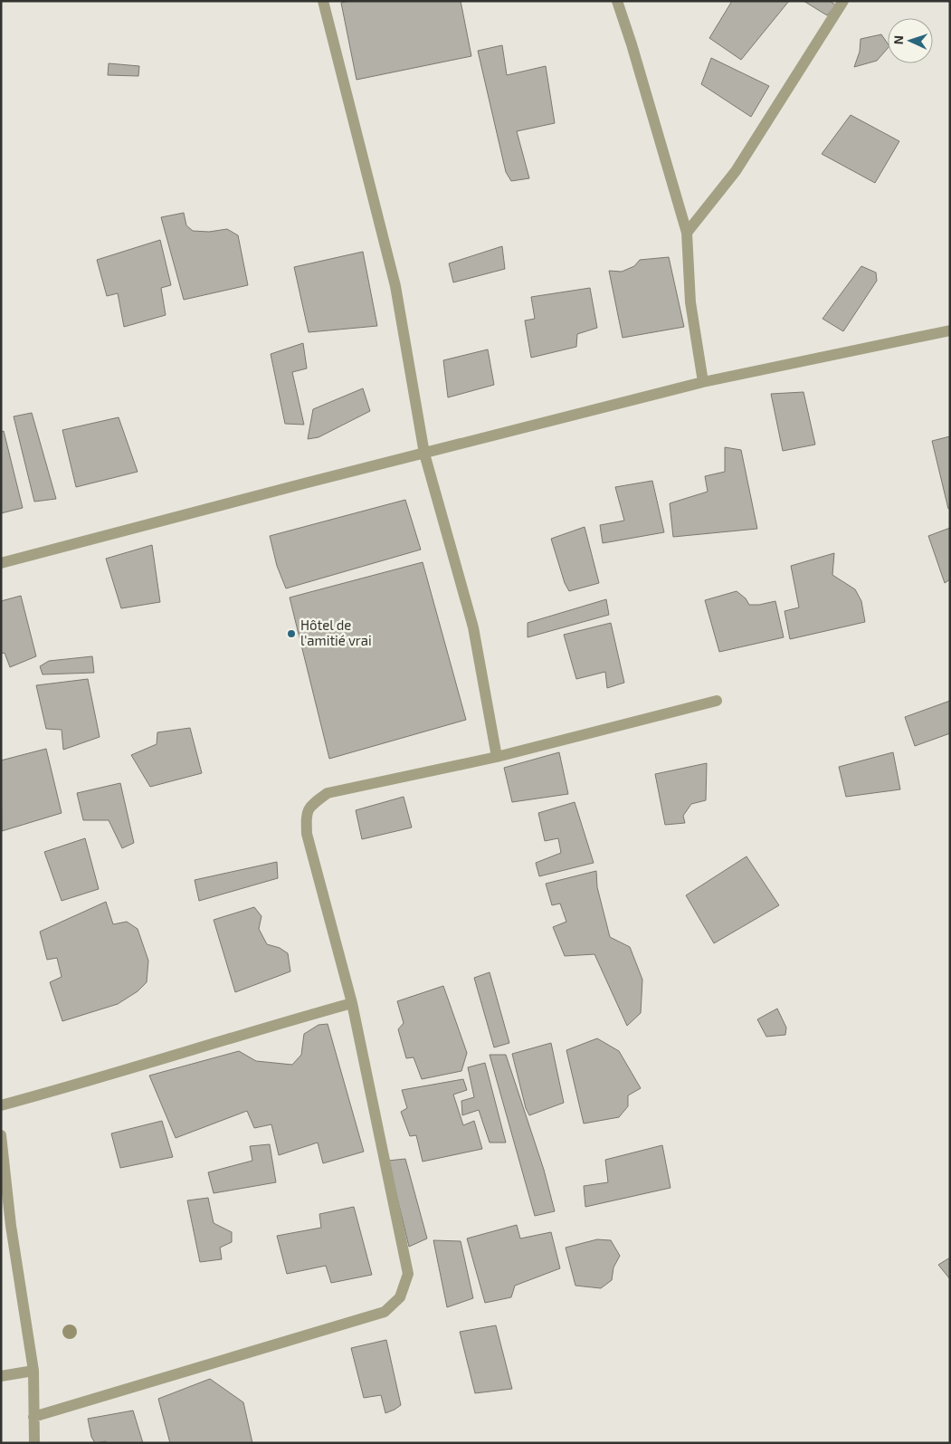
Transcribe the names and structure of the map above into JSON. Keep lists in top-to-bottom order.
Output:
{
  "places": ["Hôtel de l'amitié vrai"],
  "north": "left"
}
